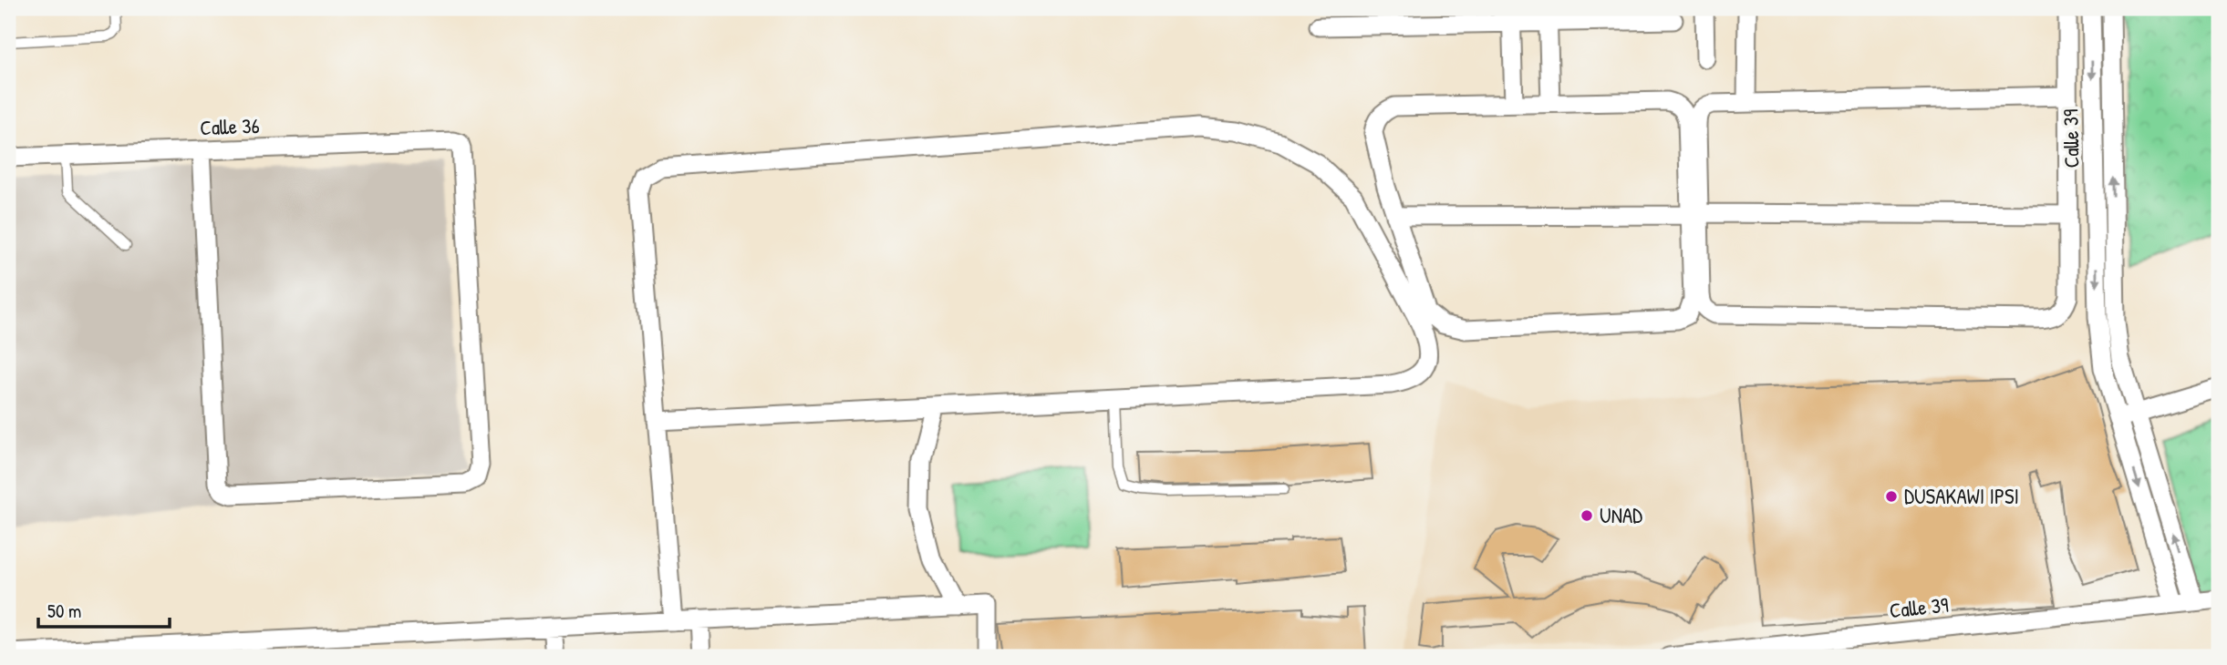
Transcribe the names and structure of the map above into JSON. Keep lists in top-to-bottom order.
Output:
{
  "streets": {
    "street": ["Calle 36", "Calle 39"]
  },
  "places": ["DUSAKAWI IPSI", "UNAD"],
  "scale_bar": "50 m"
}
